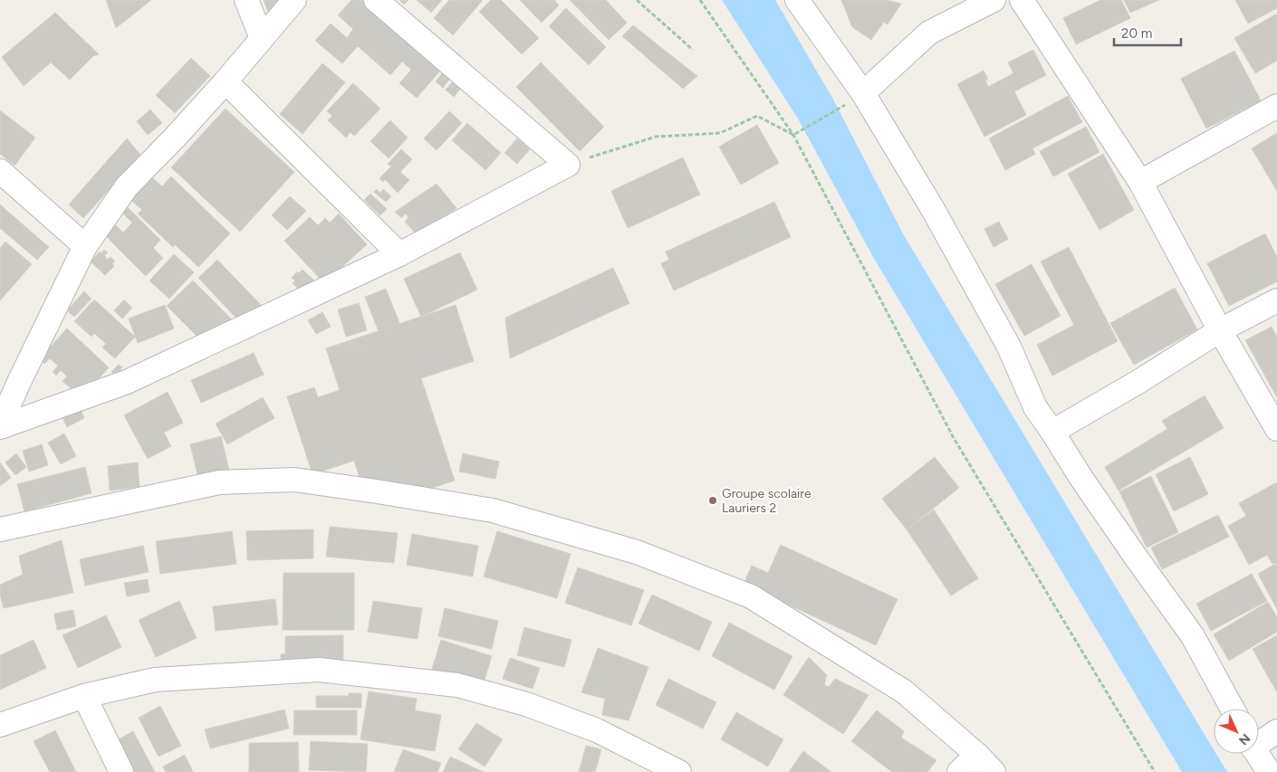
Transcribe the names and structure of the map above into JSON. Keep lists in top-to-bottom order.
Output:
{
  "places": ["Groupe scolaire Lauriers 2"],
  "scale_bar": "20 m",
  "north": "bottom right"
}
